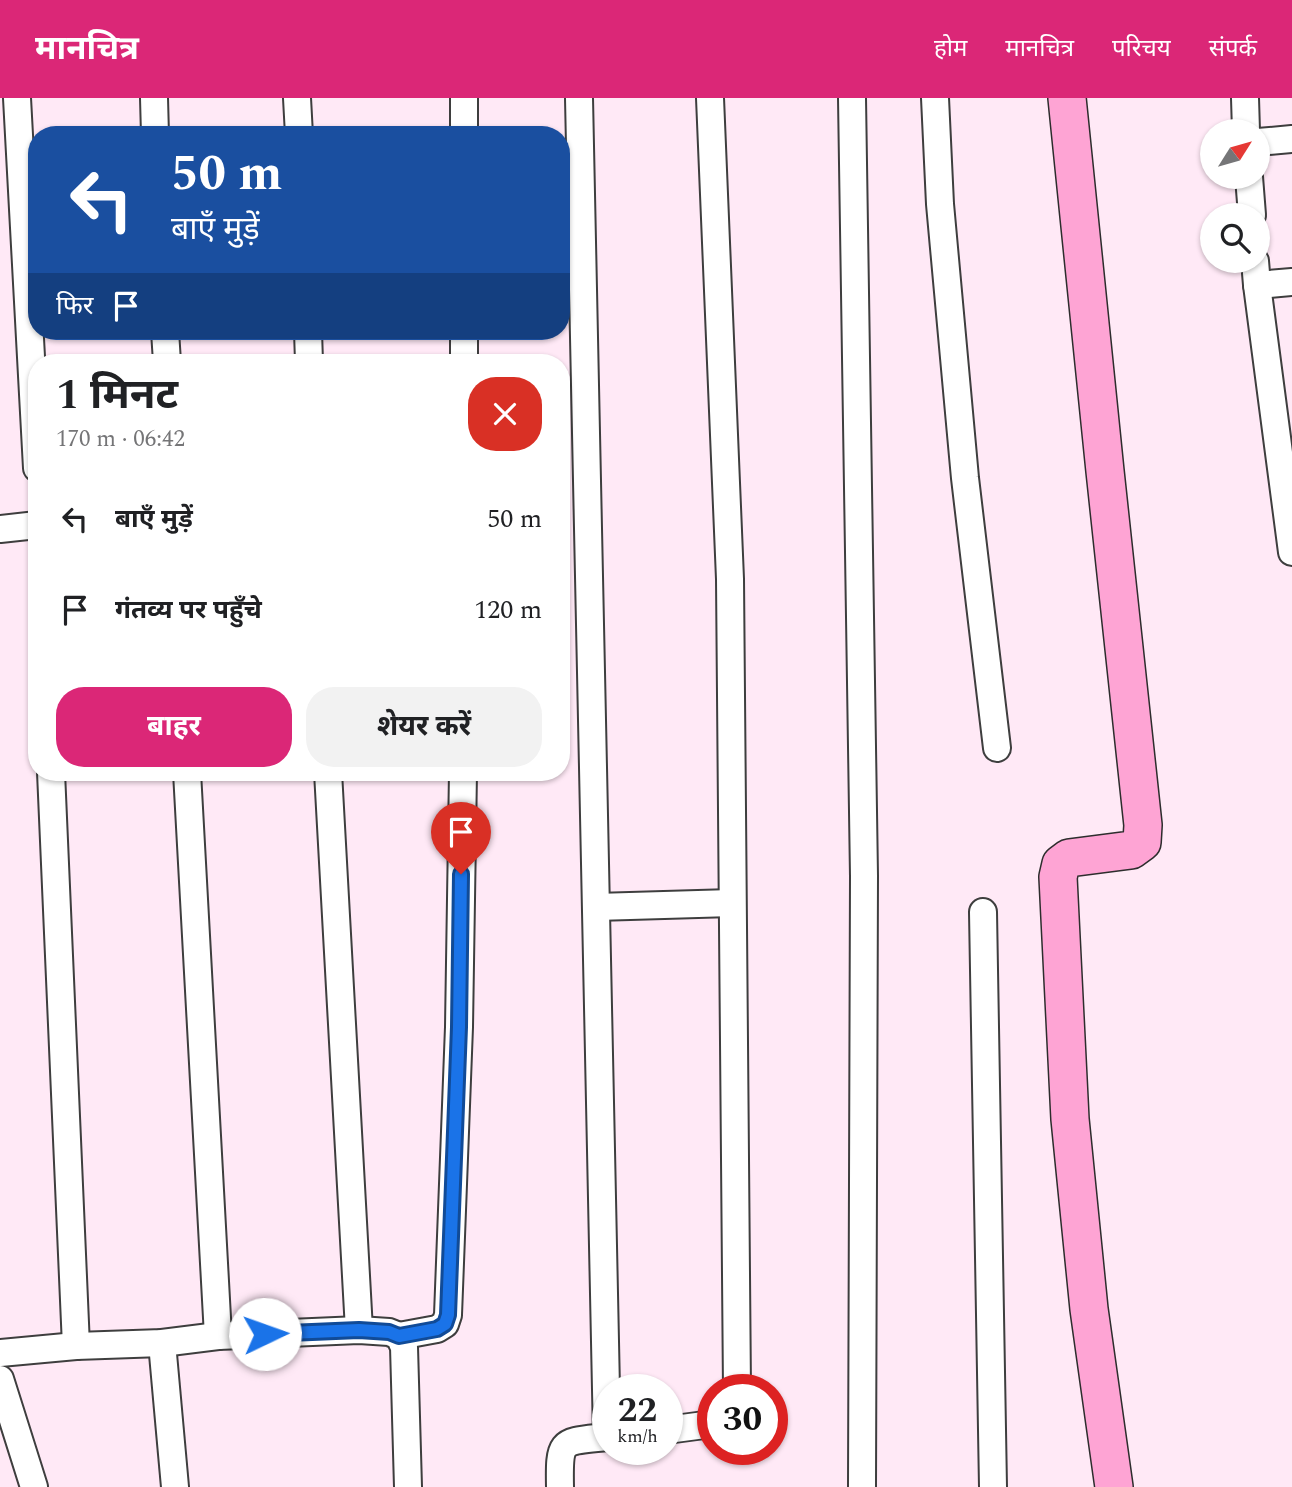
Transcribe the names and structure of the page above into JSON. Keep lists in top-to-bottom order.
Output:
{
  "north": "top right",
  "page": {
    "header": "मानचित्र",
    "nav": [
      "होम",
      "मानचित्र",
      "परिचय",
      "संपर्क"
    ],
    "turn": ["50 m", "बाएँ मुड़ें"],
    "then": "फिर",
    "heading": ["1 मिनट", "170 m · 06:42"],
    "list": [
      {
        "name": "बाएँ मुड़ें",
        "value": "50 m"
      },
      {
        "name": "गंतव्य पर पहुँचे",
        "value": "120 m"
      }
    ],
    "buttons": ["बाहर", "शेयर करें"],
    "speed": "22 km/h",
    "limit": "30"
  }
}
